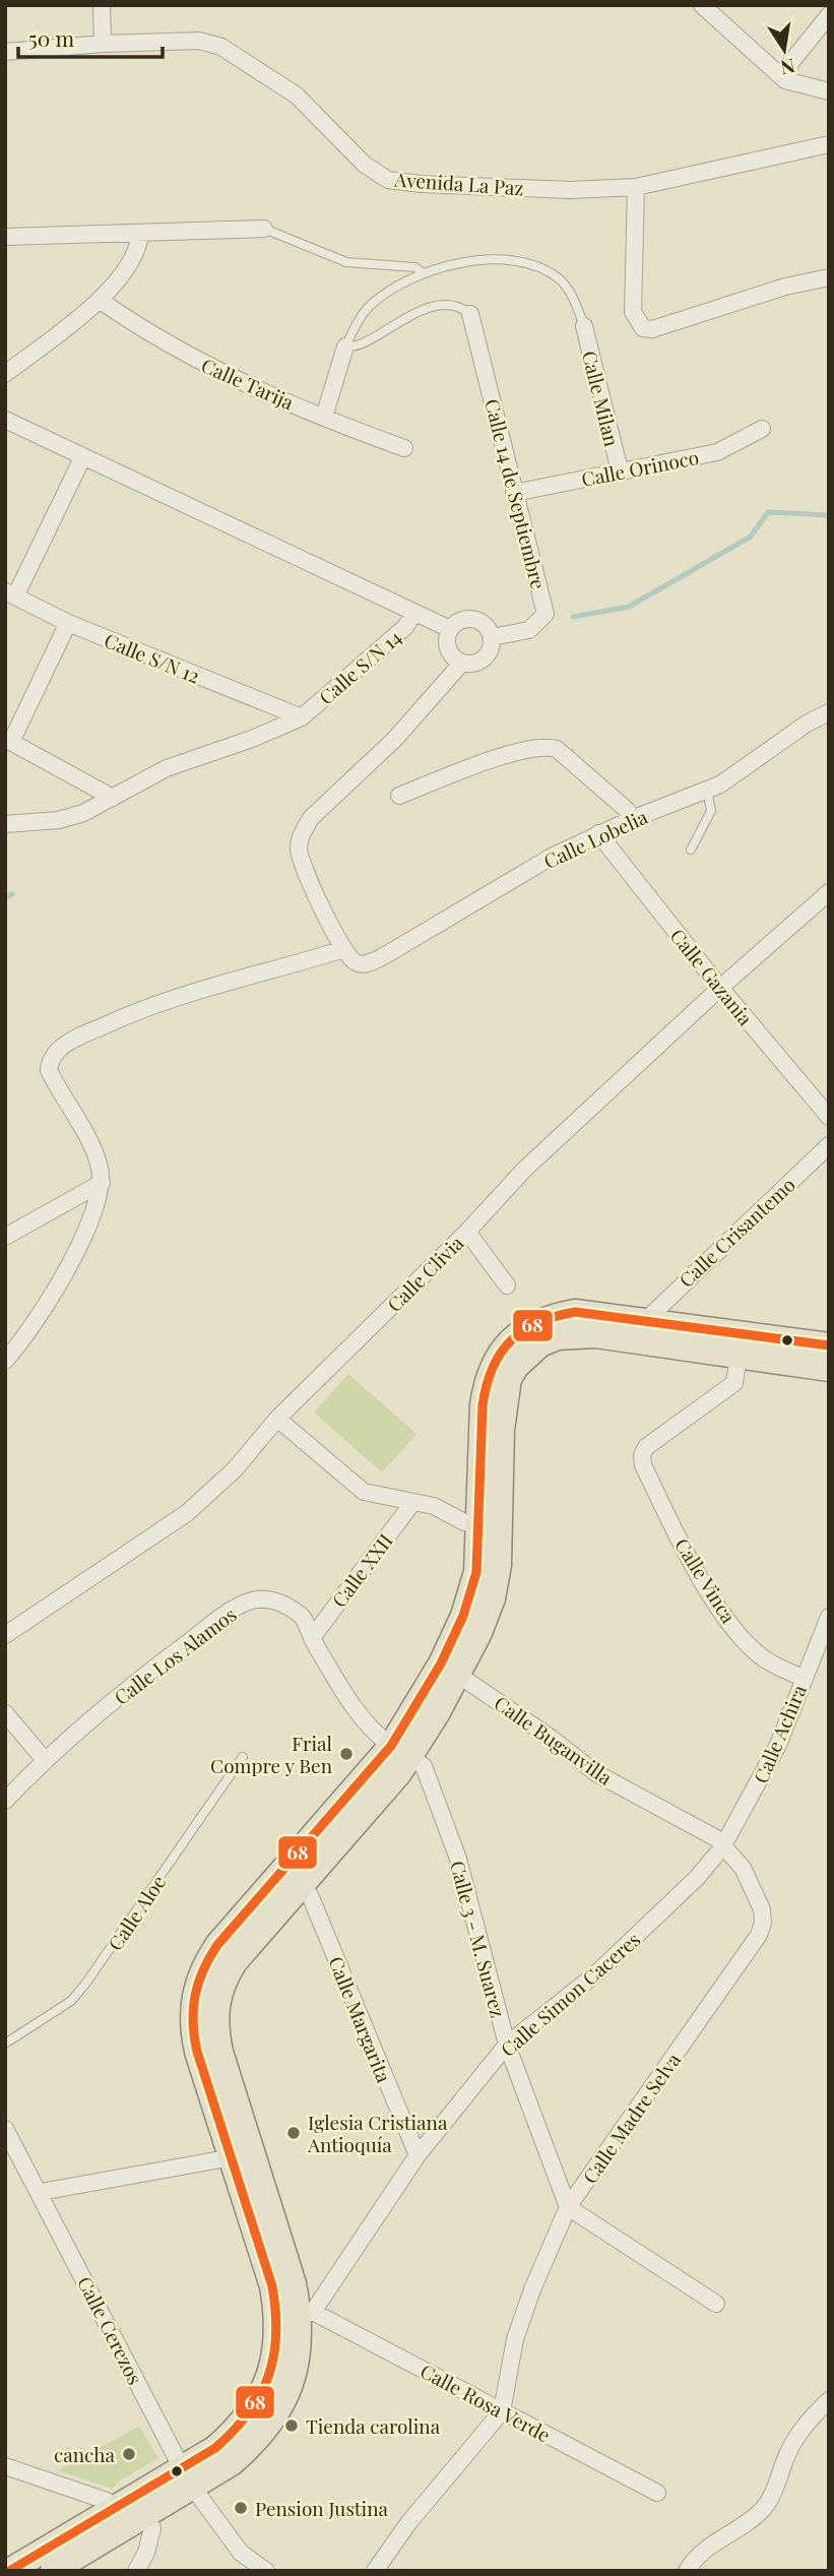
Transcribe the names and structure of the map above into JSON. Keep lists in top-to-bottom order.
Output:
{
  "streets": {
    "street": [
      "Avenida La Paz",
      "Calle Tarija",
      "Calle Milan",
      "Calle Orinoco",
      "Calle 14 de Septiembre",
      "Calle S/N 12",
      "Calle S/N 14",
      "Calle Lobelia",
      "Calle Gazania",
      "Calle Crisantemo",
      "Calle Clivia",
      "Calle XXII",
      "Calle Vinca",
      "Calle Los Alamos",
      "Calle Achira",
      "Calle Buganvilla",
      "Calle 3 - M. Suarez",
      "Calle Simon Caceres",
      "Calle Margarita",
      "Calle Madre Selva",
      "Calle Cerezos",
      "Calle Rosa Verde"
    ],
    "lane": ["Calle Aloe"]
  },
  "crossings": [
    ["Calle Milan", "Calle Orinoco"],
    ["Calle Orinoco", "Calle 14 de Septiembre"],
    ["Calle S/N 12", "Calle S/N 14"],
    ["Calle Lobelia", "Calle Gazania"],
    ["Calle Gazania", "Calle Clivia"],
    ["Calle XXII", "Calle Los Alamos"],
    ["Calle Vinca", "Calle Achira"],
    ["Calle Los Alamos", "Calle 3 - M. Suarez"],
    ["Calle Achira", "Calle Buganvilla"],
    ["Calle Achira", "Calle Simon Caceres"],
    ["Calle Achira", "Calle Madre Selva"],
    ["Calle Buganvilla", "Calle Simon Caceres"],
    ["Calle Buganvilla", "Calle Madre Selva"],
    ["Calle 3 - M. Suarez", "Calle Simon Caceres"],
    ["Calle 3 - M. Suarez", "Calle Madre Selva"],
    ["Calle Simon Caceres", "Calle Margarita"],
    ["Calle Simon Caceres", "Calle Madre Selva"],
    ["Calle Simon Caceres", "Calle Rosa Verde"],
    ["Calle Madre Selva", "Calle Rosa Verde"]
  ],
  "places": [
    "Frial Compre y Ben",
    "Iglesia Cristiana Antioquía",
    "Tienda carolina",
    "cancha",
    "Pension Justina"
  ],
  "lines": ["transit line 68"],
  "scale_bar": "50 m",
  "north": "bottom"
}
